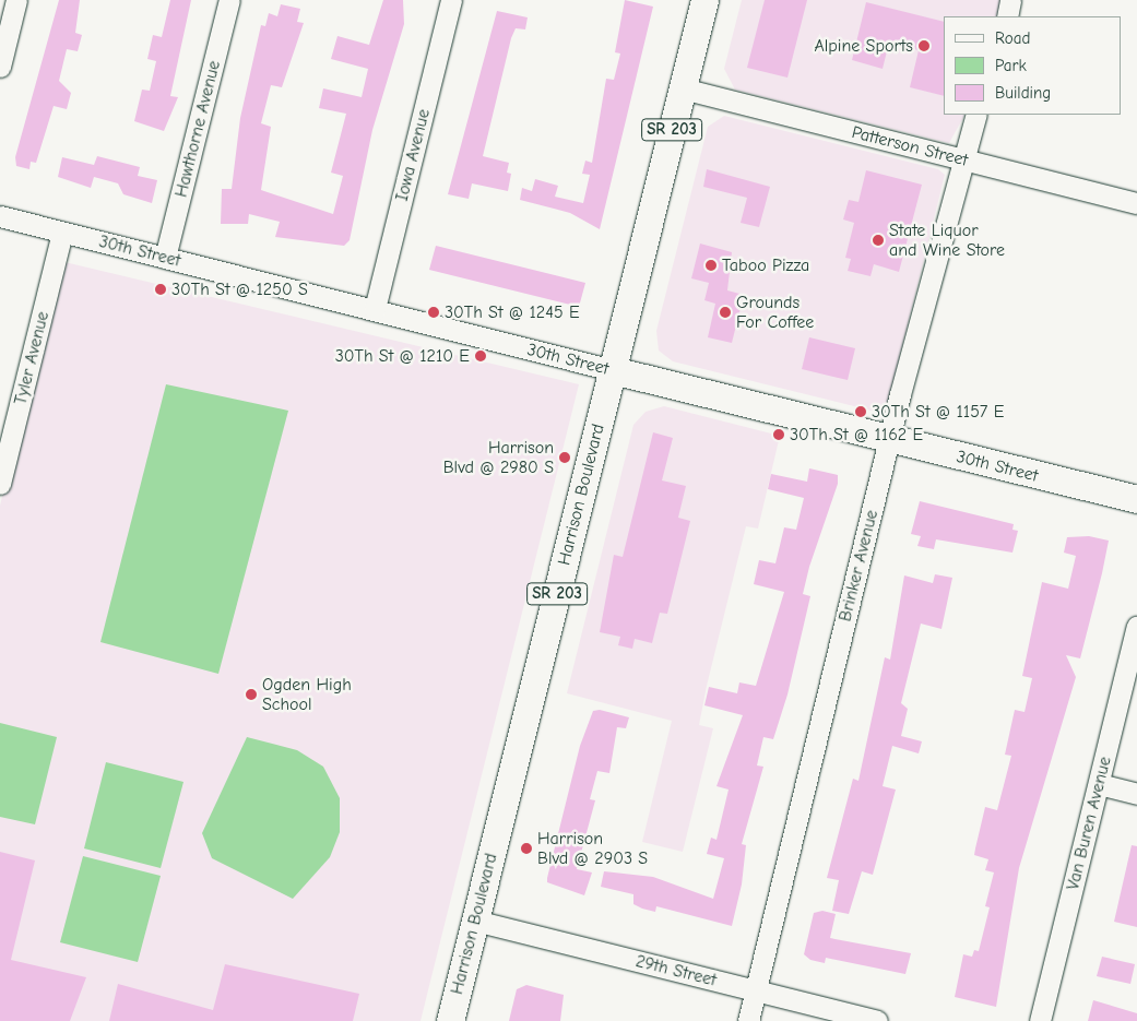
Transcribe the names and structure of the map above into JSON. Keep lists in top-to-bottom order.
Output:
{
  "streets": {
    "main road": ["SR 203", "30th Street", "Harrison Boulevard"],
    "street": [
      "Hawthorne Avenue",
      "Patterson Street",
      "Iowa Avenue",
      "Tyler Avenue",
      "Brinker Avenue",
      "Van Buren Avenue",
      "29th Street"
    ]
  },
  "crossings": [
    ["Hawthorne Avenue", "30th Street"],
    ["Patterson Street", "Harrison Boulevard"],
    ["Patterson Street", "Brinker Avenue"],
    ["Iowa Avenue", "30th Street"],
    ["30th Street", "Tyler Avenue"],
    ["30th Street", "Harrison Boulevard"],
    ["30th Street", "Brinker Avenue"],
    ["Harrison Boulevard", "29th Street"],
    ["Brinker Avenue", "29th Street"]
  ],
  "places": [
    "Alpine Sports",
    "State Liquor and Wine Store",
    "Taboo Pizza",
    "30Th St @ 1250 S",
    "30Th St @ 1245 E",
    "Grounds For Coffee",
    "30Th St @ 1210 E",
    "30Th St @ 1157 E",
    "30Th St @ 1162 E",
    "Harrison Blvd @ 2980 S",
    "Ogden High School",
    "Harrison Blvd @ 2903 S"
  ],
  "legend": ["Road", "Park", "Building"]
}
